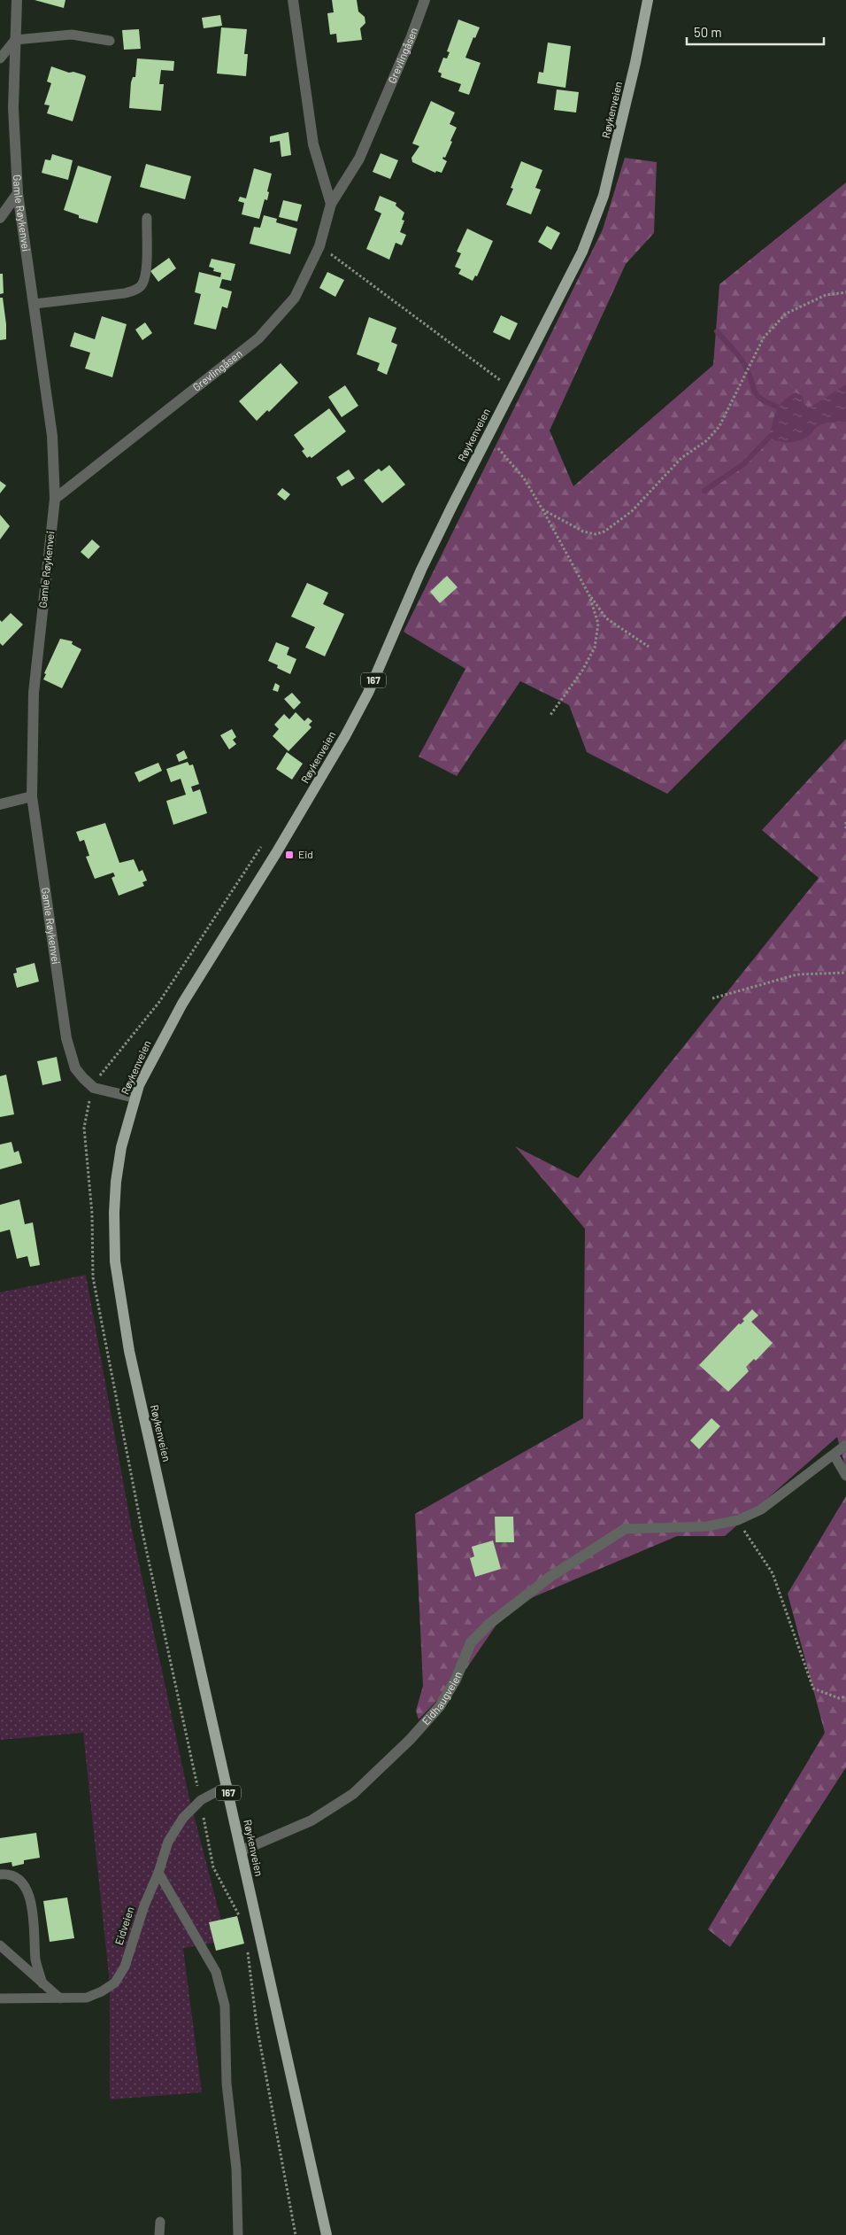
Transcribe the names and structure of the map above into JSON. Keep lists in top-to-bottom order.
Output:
{
  "streets": {
    "main road": ["Røykenveien", "167"],
    "street": ["Grevlingåsen", "Gamle Røykenvei", "Eidhaugveien"],
    "lane": ["Eidveien"]
  },
  "crossings": [
    ["Grevlingåsen", "Gamle Røykenvei"],
    ["Røykenveien", "Eidhaugveien"],
    ["Røykenveien", "Eidveien"]
  ],
  "places": {
    "transit": ["Eid"]
  },
  "scale_bar": "50 m"
}
